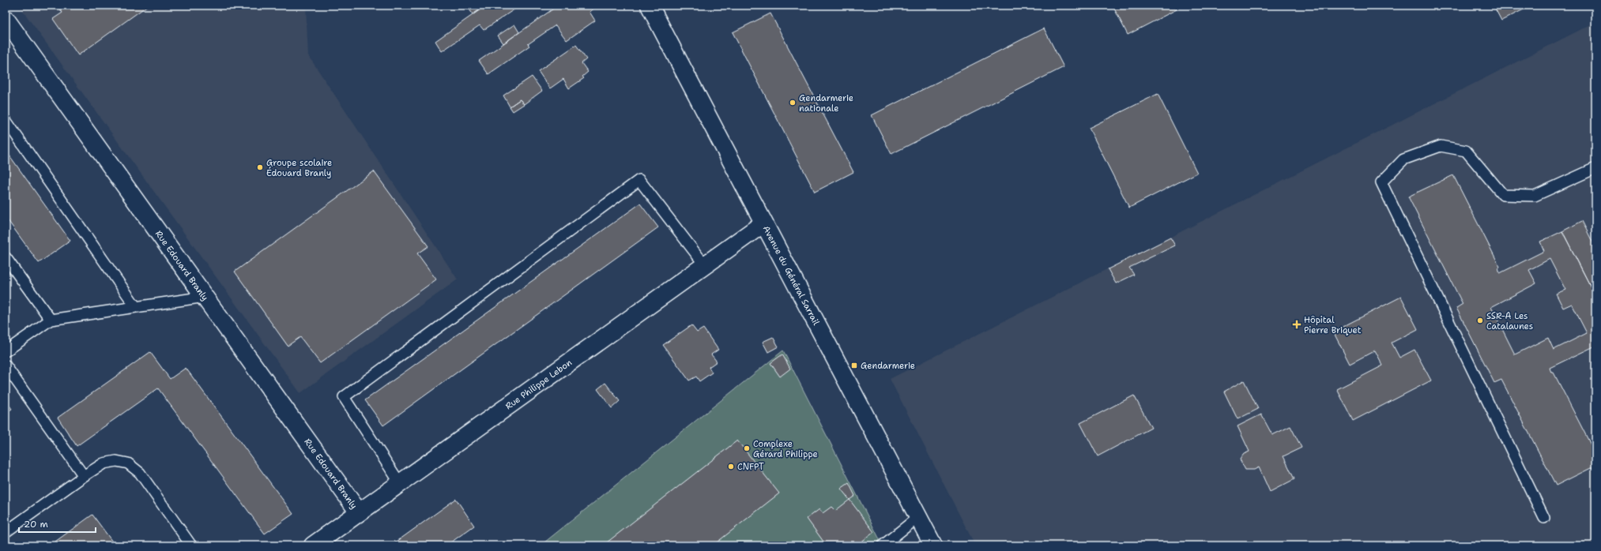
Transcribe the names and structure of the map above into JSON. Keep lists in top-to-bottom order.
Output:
{
  "streets": {
    "street": ["Rue Edouard Branly", "Avenue du Général Sarrail", "Rue Philippe Lebon"]
  },
  "crossings": [
    ["Rue Edouard Branly", "Rue Philippe Lebon"],
    ["Avenue du Général Sarrail", "Rue Philippe Lebon"]
  ],
  "places": {
    "other": [
      "Gendarmerie nationale",
      "Groupe scolaire Édouard Branly",
      "SSR-A Les Catalaunes",
      "Complexe Gérard Philippe",
      "CNFPT"
    ],
    "health": ["Hôpital Pierre Briquet"],
    "transit": ["Gendarmerie"]
  },
  "scale_bar": "20 m"
}
